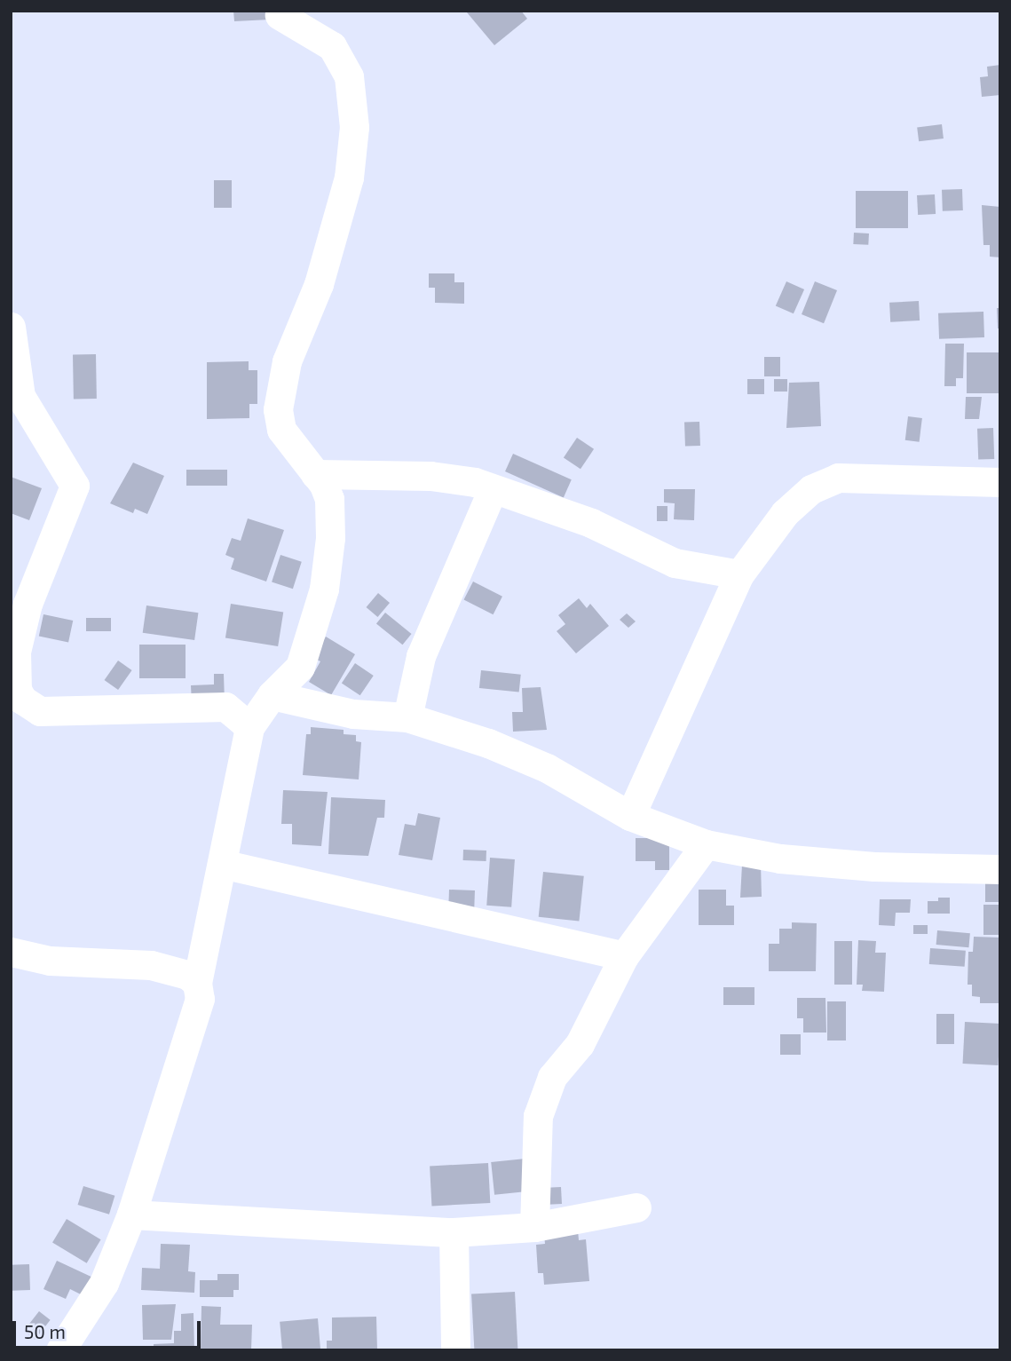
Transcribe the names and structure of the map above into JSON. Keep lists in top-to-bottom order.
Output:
{
  "scale_bar": "50 m"
}
